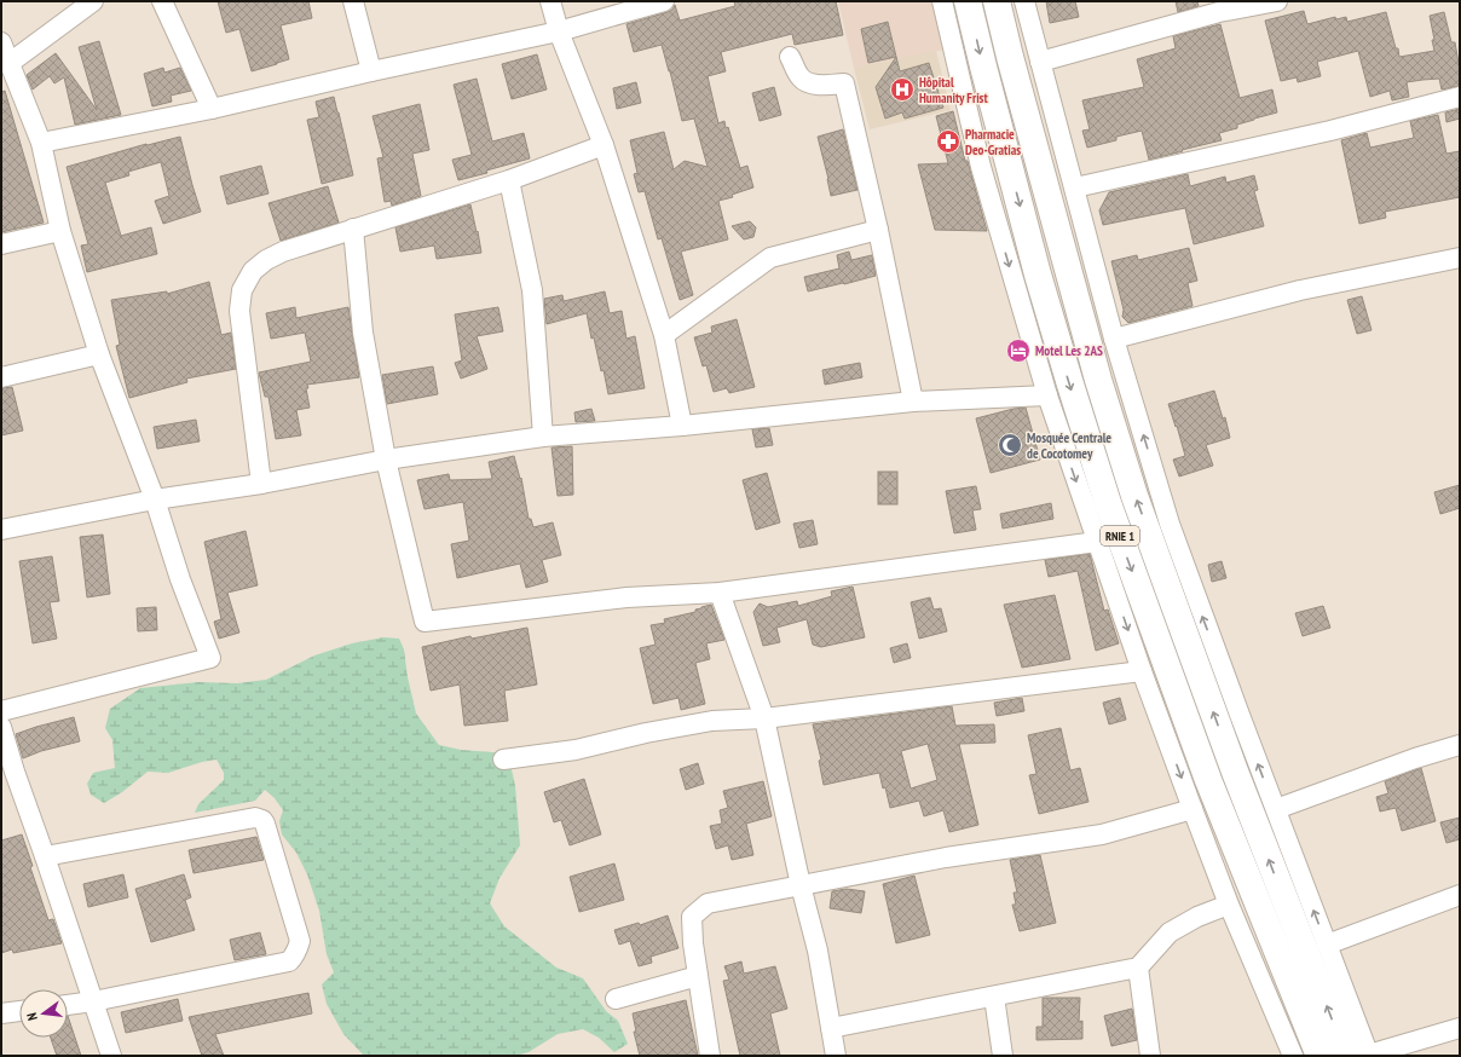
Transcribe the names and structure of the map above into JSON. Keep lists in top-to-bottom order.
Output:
{
  "streets": {
    "highway": ["RNIE 1"]
  },
  "places": {
    "hospital": ["Hôpital Humanity Frist"],
    "pharmacy": ["Pharmacie Deo-Gratias"],
    "hotel": ["Motel Les 2AS"],
    "mosque": ["Mosquée Centrale de Cocotomey"]
  },
  "north": "left"
}
